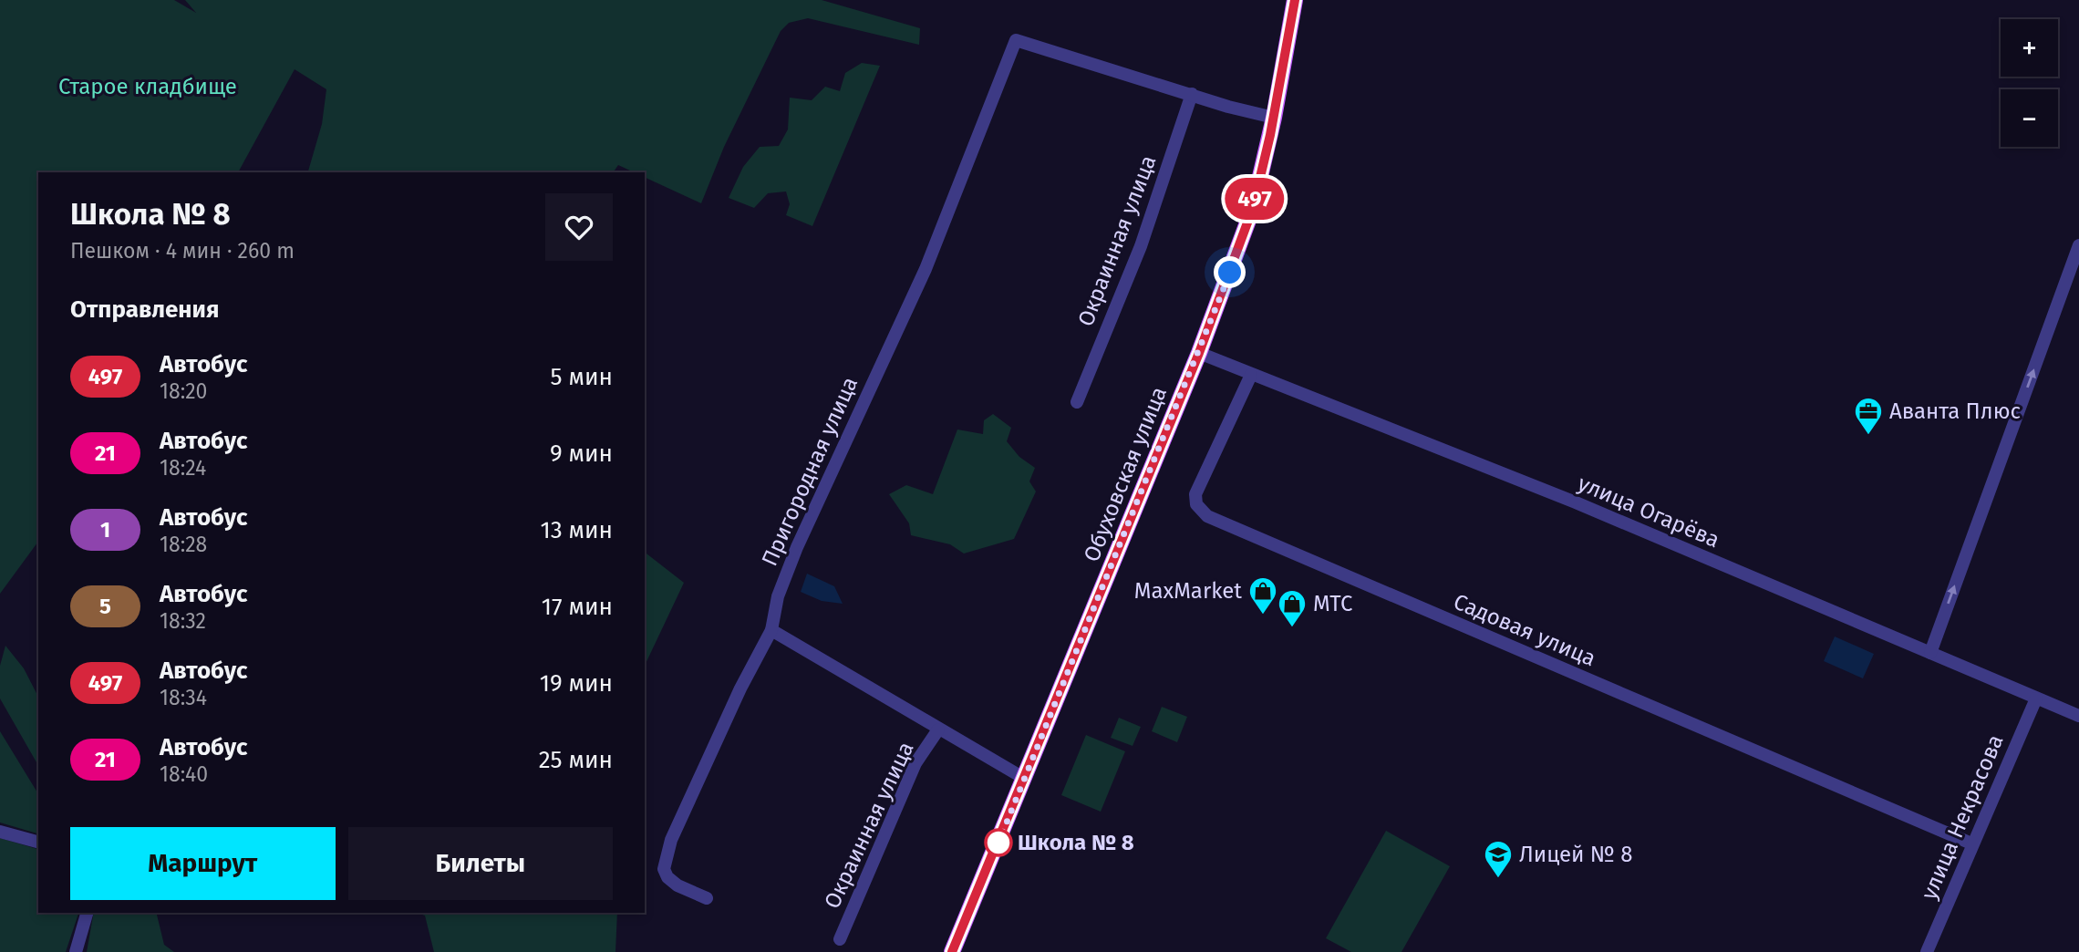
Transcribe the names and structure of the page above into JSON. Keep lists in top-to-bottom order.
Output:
{
  "streets": {
    "main road": ["Обуховская улица"],
    "street": [
      "Окраинная улица",
      "Пригородная улица",
      "улица Огарёва",
      "Садовая улица",
      "улица Некрасова"
    ]
  },
  "crossings": [
    ["Окраинная улица", "Пригородная улица"],
    ["Обуховская улица", "улица Огарёва"],
    ["улица Огарёва", "Садовая улица"],
    ["улица Огарёва", "улица Некрасова"],
    ["Садовая улица", "улица Некрасова"]
  ],
  "parks": ["Старое кладбище"],
  "places": {
    "office": ["Аванта Плюс"],
    "shop": ["MaxMarket", "МТС"],
    "other": ["Школа № 8"],
    "school or university": ["Лицей № 8"]
  },
  "lines": ["bus line 497"],
  "page": {
    "on_map": "497",
    "map_buttons": ["+", "−"],
    "heading": [
      ["Школа № 8", "Пешком · 4 мин · 260 m"],
      "Отправления"
    ],
    "list": [
      {
        "mark": "497",
        "name": "Автобус",
        "note": "18:20",
        "value": "5 мин"
      },
      {
        "mark": "21",
        "name": "Автобус",
        "note": "18:24",
        "value": "9 мин"
      },
      {
        "mark": "1",
        "name": "Автобус",
        "note": "18:28",
        "value": "13 мин"
      },
      {
        "mark": "5",
        "name": "Автобус",
        "note": "18:32",
        "value": "17 мин"
      },
      {
        "mark": "497",
        "name": "Автобус",
        "note": "18:34",
        "value": "19 мин"
      },
      {
        "mark": "21",
        "name": "Автобус",
        "note": "18:40",
        "value": "25 мин"
      }
    ],
    "buttons": ["Маршрут", "Билеты"]
  }
}
